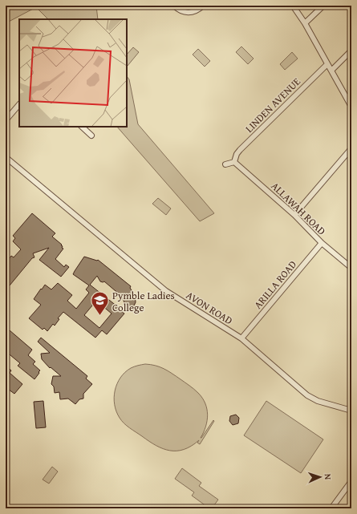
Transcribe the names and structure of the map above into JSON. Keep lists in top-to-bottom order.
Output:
{
  "streets": {
    "street": [
      "LINDEN AVENUE",
      "ALLAWAH ROAD",
      "ARILLA ROAD",
      "AVON ROAD"
    ]
  },
  "crossings": [
    ["LINDEN AVENUE", "ALLAWAH ROAD"],
    ["ALLAWAH ROAD", "ARILLA ROAD"],
    ["ARILLA ROAD", "AVON ROAD"]
  ],
  "places": {
    "school or university": ["Pymble Ladies College"]
  },
  "north": "right"
}
